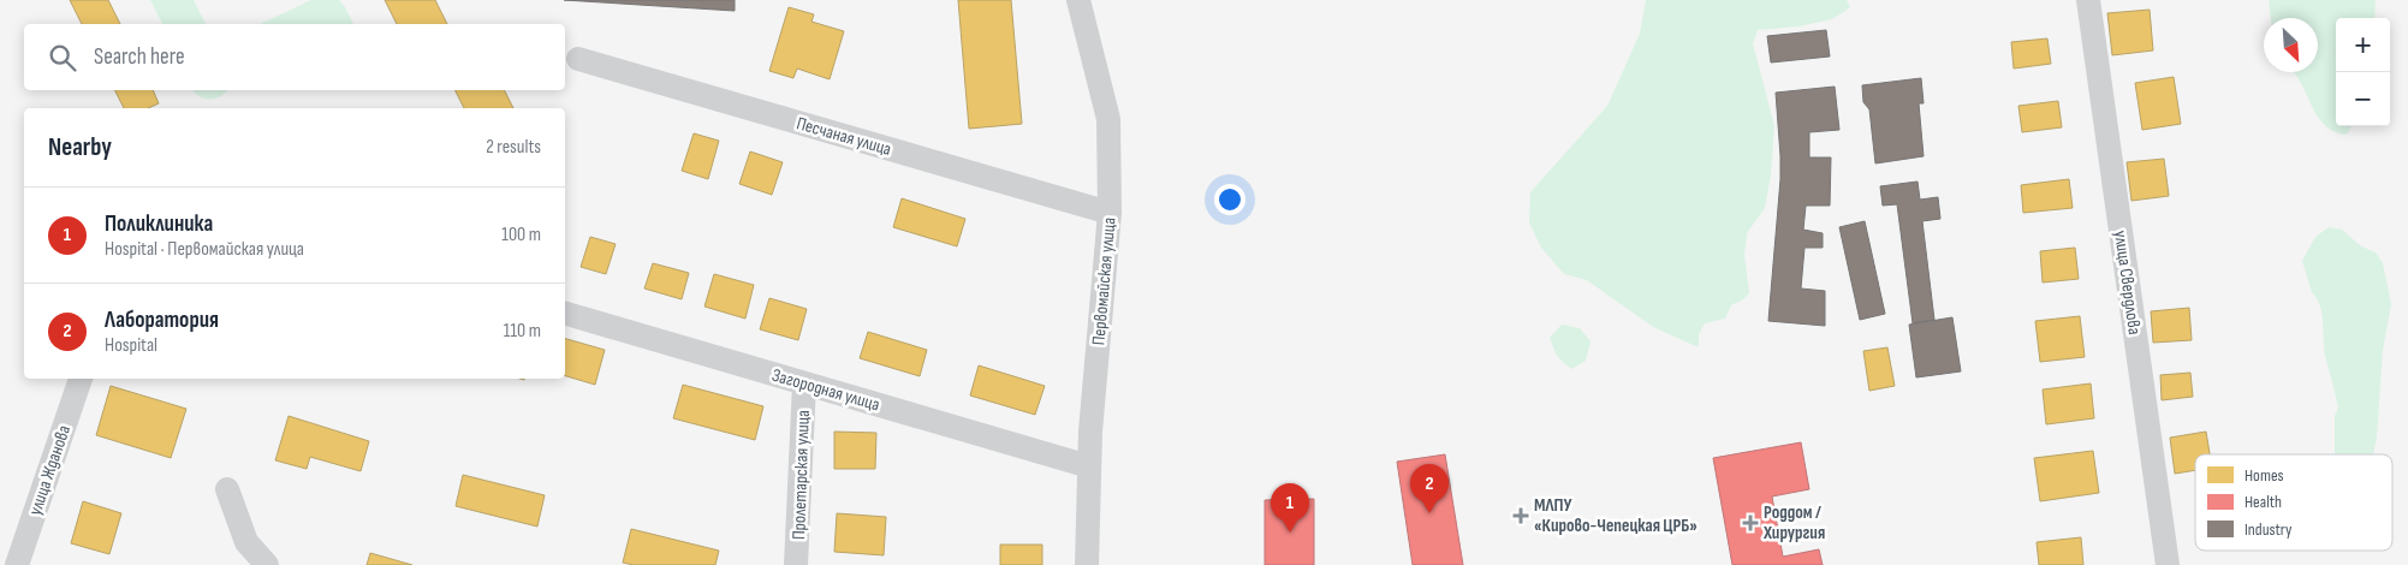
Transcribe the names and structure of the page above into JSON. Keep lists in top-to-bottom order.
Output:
{
  "streets": {
    "street": [
      "Песчаная улица",
      "Первомайская улица",
      "улица Свердлова",
      "Загородная улица",
      "улица Жданова",
      "Пролетарская улица"
    ]
  },
  "crossings": [
    ["Песчаная улица", "Первомайская улица"],
    ["Первомайская улица", "Загородная улица"],
    ["Загородная улица", "Пролетарская улица"]
  ],
  "places": {
    "health": ["МЛПУ «Кирово-Чепецкая ЦРБ»", "Роддом / Хирургия"]
  },
  "legend": ["Homes", "Health", "Industry"],
  "north": "bottom right",
  "page": {
    "map_buttons": ["+", "−"],
    "search": "Search here",
    "heading": ["Nearby", "2 results"],
    "list": [
      {
        "mark": "1",
        "name": "Поликлиника",
        "note": "Hospital · Первомайская улица",
        "value": "100 m"
      },
      {
        "mark": "2",
        "name": "Лаборатория",
        "note": "Hospital",
        "value": "110 m"
      }
    ],
    "pins": ["2", "1"]
  }
}
